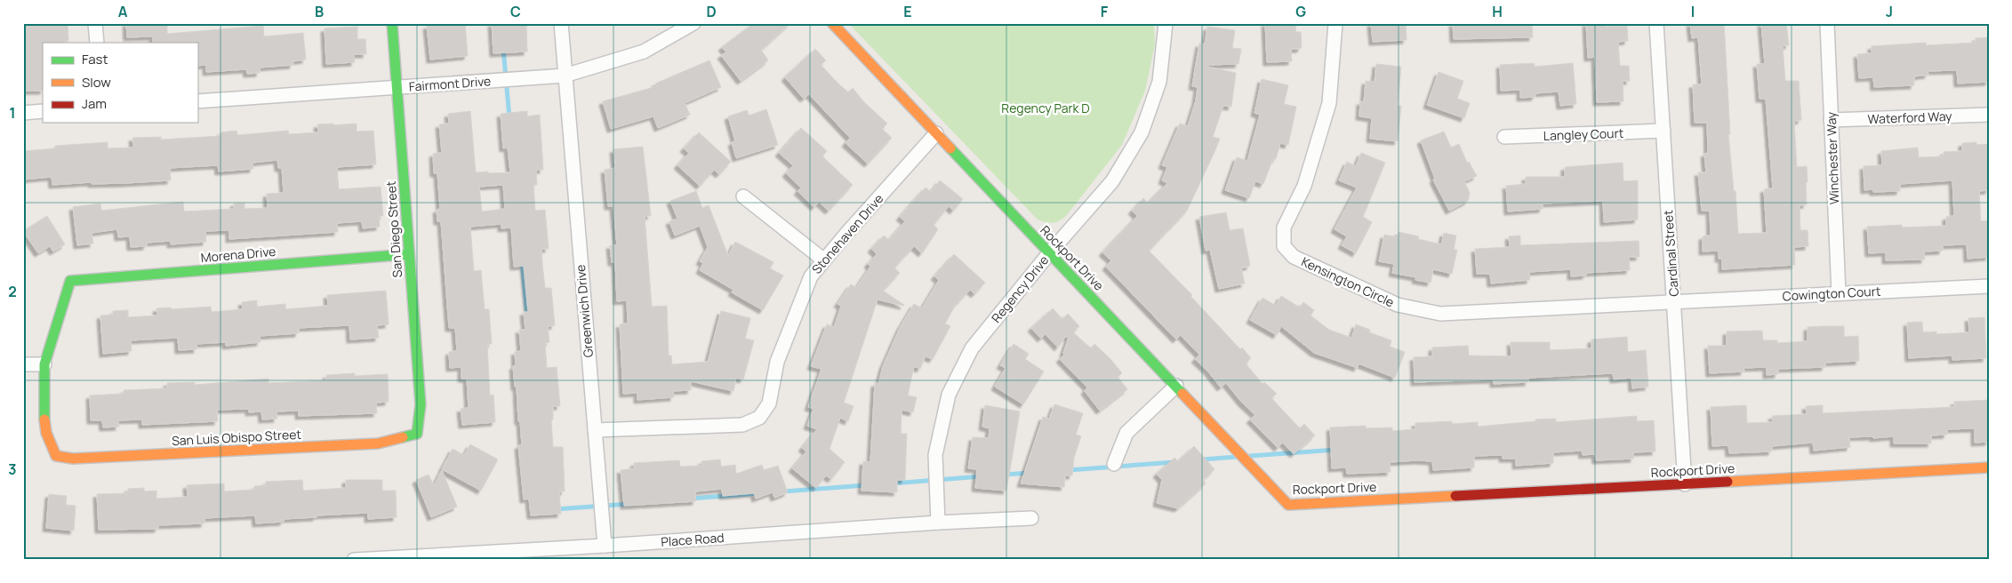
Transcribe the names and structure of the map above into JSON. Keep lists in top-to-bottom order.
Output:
{
  "streets": {
    "street": [
      "Fairmont Drive",
      "Waterford Way",
      "Langley Court",
      "Winchester Way",
      "San Diego Street",
      "Stonehaven Drive",
      "Cardinal Street",
      "Morena Drive",
      "Rockport Drive",
      "Kensington Circle",
      "Regency Drive",
      "Cowington Court",
      "Greenwich Drive",
      "San Luis Obispo Street",
      "Place Road"
    ]
  },
  "crossings": [
    ["Fairmont Drive", "San Diego Street"],
    ["Fairmont Drive", "Greenwich Drive"],
    ["Waterford Way", "Winchester Way"],
    ["Langley Court", "Cardinal Street"],
    ["Winchester Way", "Cowington Court"],
    ["San Diego Street", "Morena Drive"],
    ["San Diego Street", "San Luis Obispo Street"],
    ["Stonehaven Drive", "Rockport Drive"],
    ["Stonehaven Drive", "Greenwich Drive"],
    ["Cardinal Street", "Rockport Drive"],
    ["Cardinal Street", "Kensington Circle"],
    ["Cardinal Street", "Cowington Court"],
    ["Morena Drive", "San Luis Obispo Street"],
    ["Rockport Drive", "Regency Drive"],
    ["Kensington Circle", "Cowington Court"],
    ["Regency Drive", "Place Road"],
    ["Greenwich Drive", "Place Road"]
  ],
  "parks": ["Regency Park D"],
  "legend": ["Fast", "Slow", "Jam"],
  "grid": {
    "columns": [
      "A",
      "B",
      "C",
      "D",
      "E",
      "F",
      "G",
      "H",
      "I",
      "J"
    ],
    "rows": ["1", "2", "3"]
  }
}
